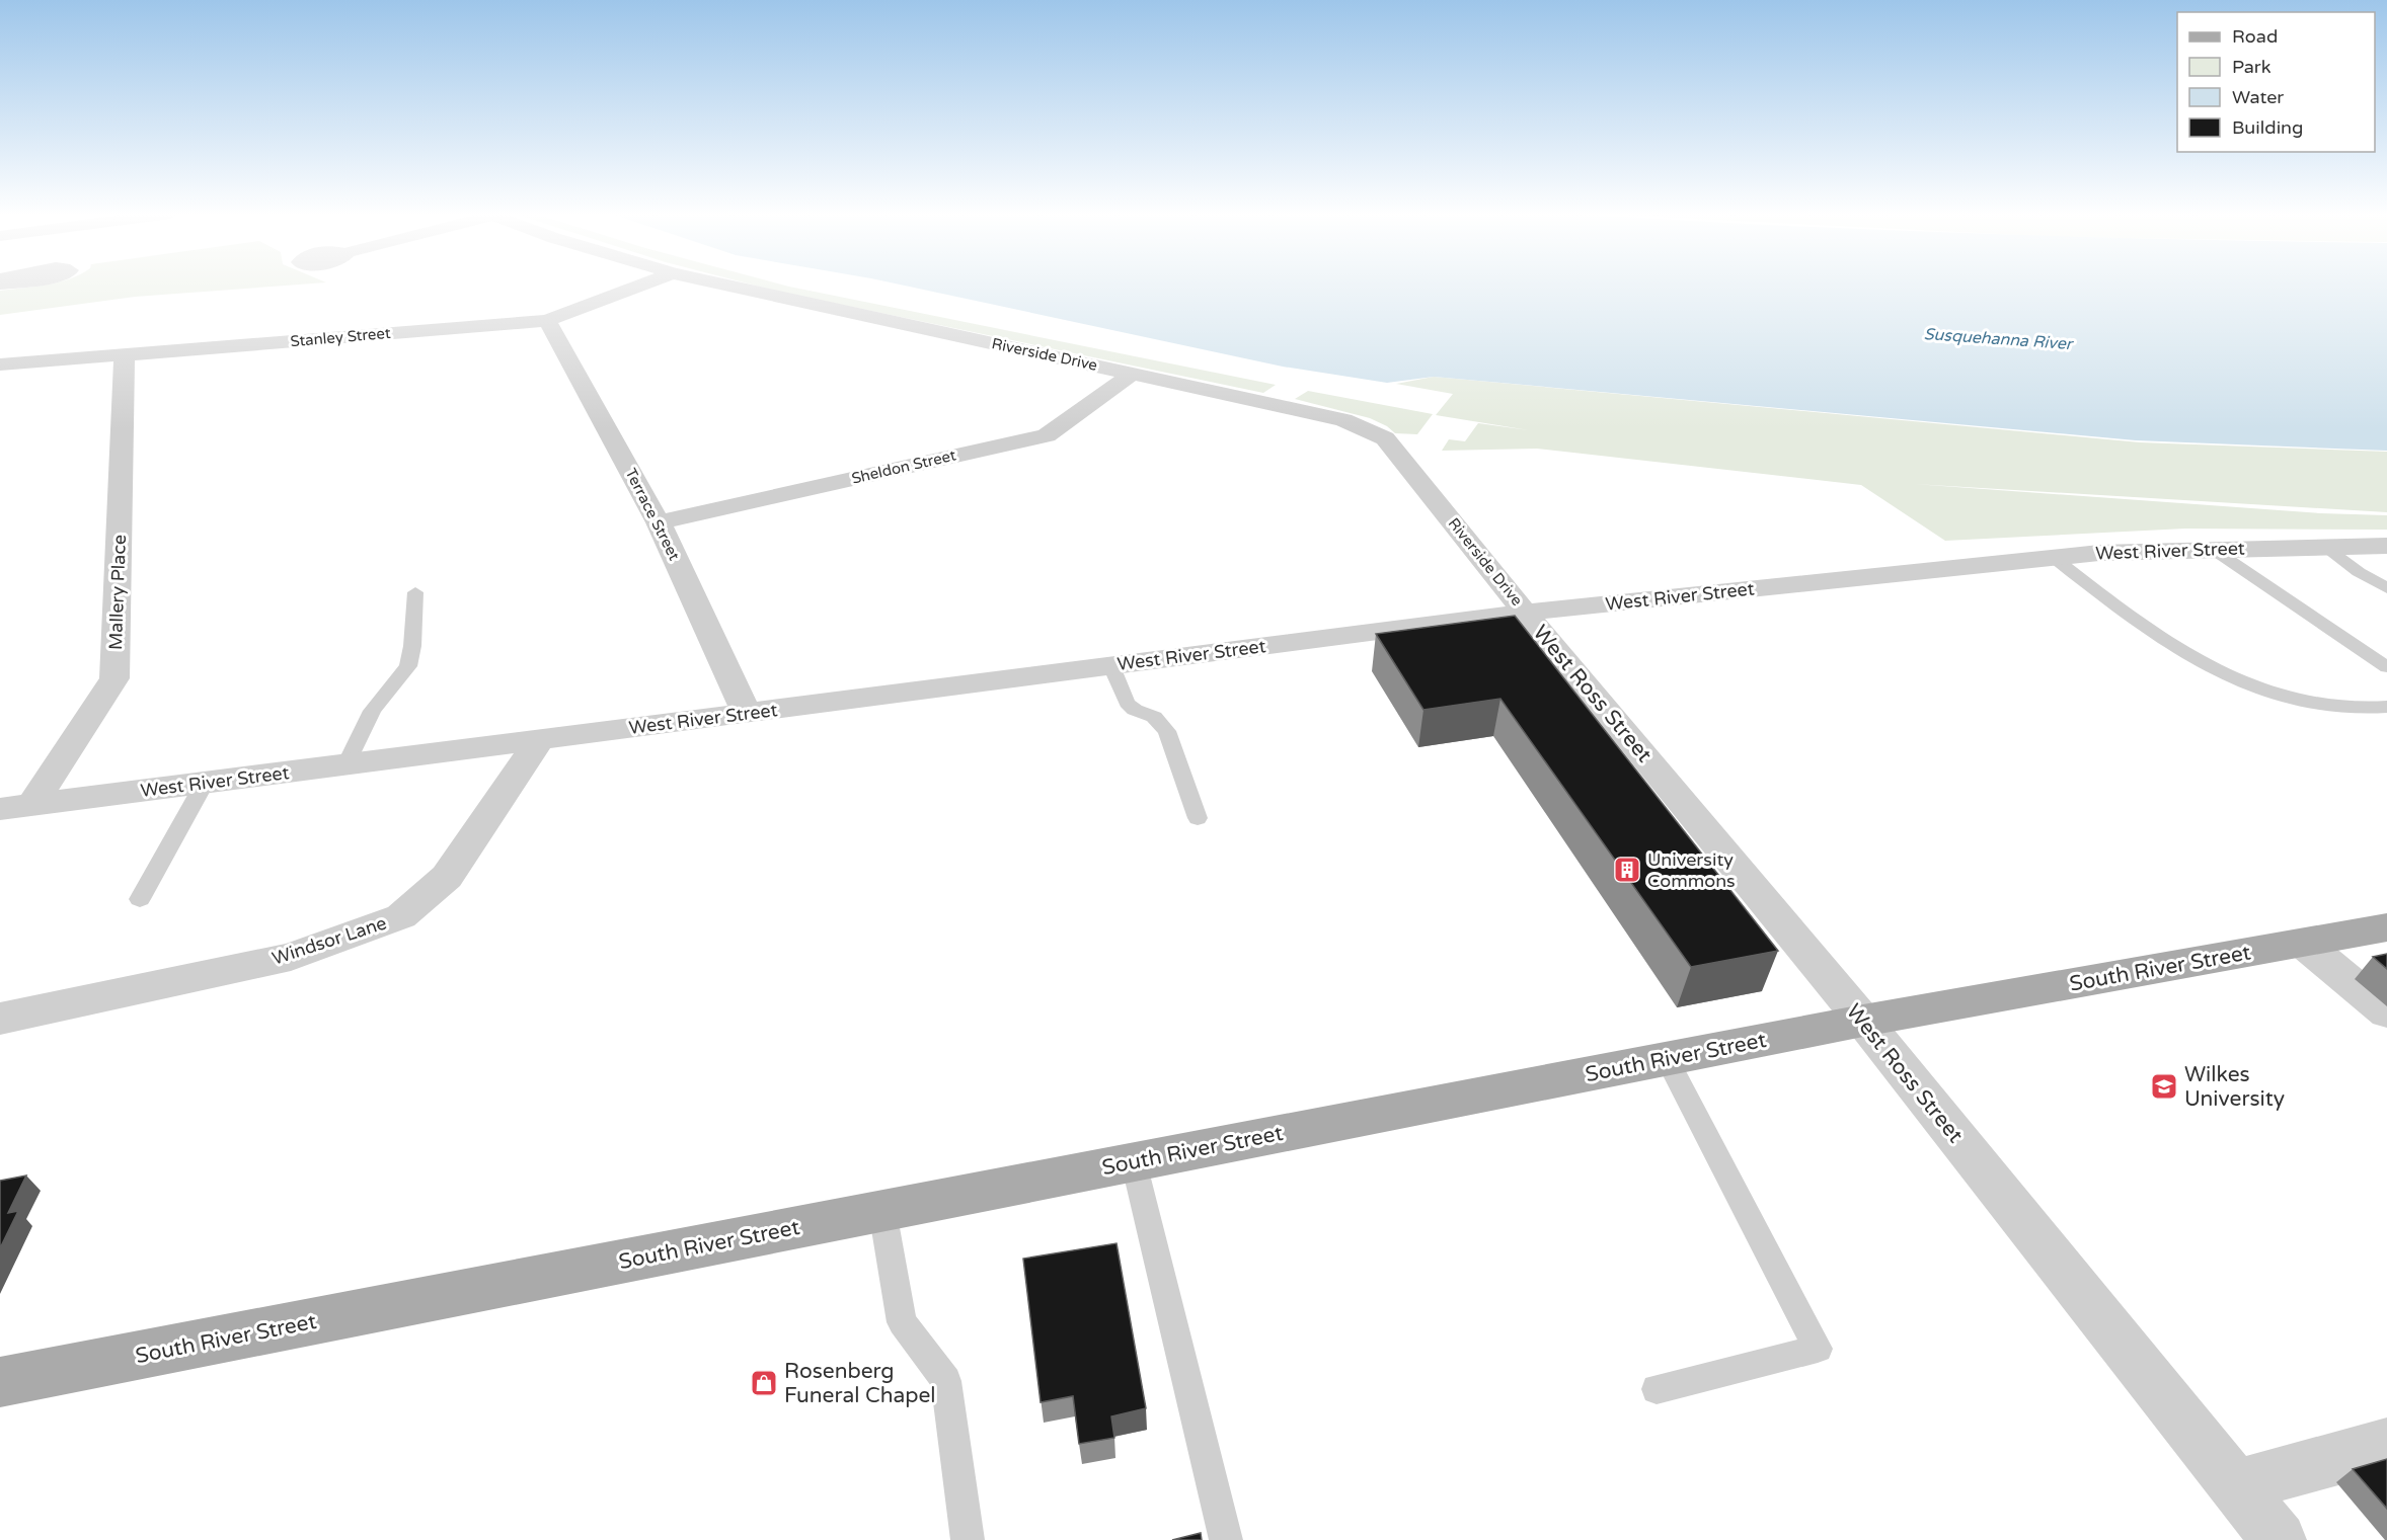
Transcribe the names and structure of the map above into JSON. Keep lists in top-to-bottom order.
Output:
{
  "streets": {
    "main road": ["South River Street"],
    "street": [
      "Stanley Street",
      "Riverside Drive",
      "Sheldon Street",
      "Terrace Street",
      "West River Street",
      "Mallery Place",
      "West Ross Street",
      "Windsor Lane"
    ]
  },
  "crossings": [
    ["Stanley Street", "Terrace Street"],
    ["Stanley Street", "Mallery Place"],
    ["Riverside Drive", "Sheldon Street"],
    ["Riverside Drive", "West River Street"],
    ["Riverside Drive", "West Ross Street"],
    ["Sheldon Street", "Terrace Street"],
    ["Terrace Street", "West River Street"],
    ["West River Street", "Mallery Place"],
    ["West River Street", "West Ross Street"],
    ["West River Street", "Windsor Lane"],
    ["West Ross Street", "South River Street"]
  ],
  "water": ["Susquehanna River"],
  "places": {
    "building": ["University Commons"],
    "school or university": ["Wilkes University"],
    "shop": ["Rosenberg Funeral Chapel"]
  },
  "legend": [
    "Road",
    "Park",
    "Water",
    "Building"
  ]
}
